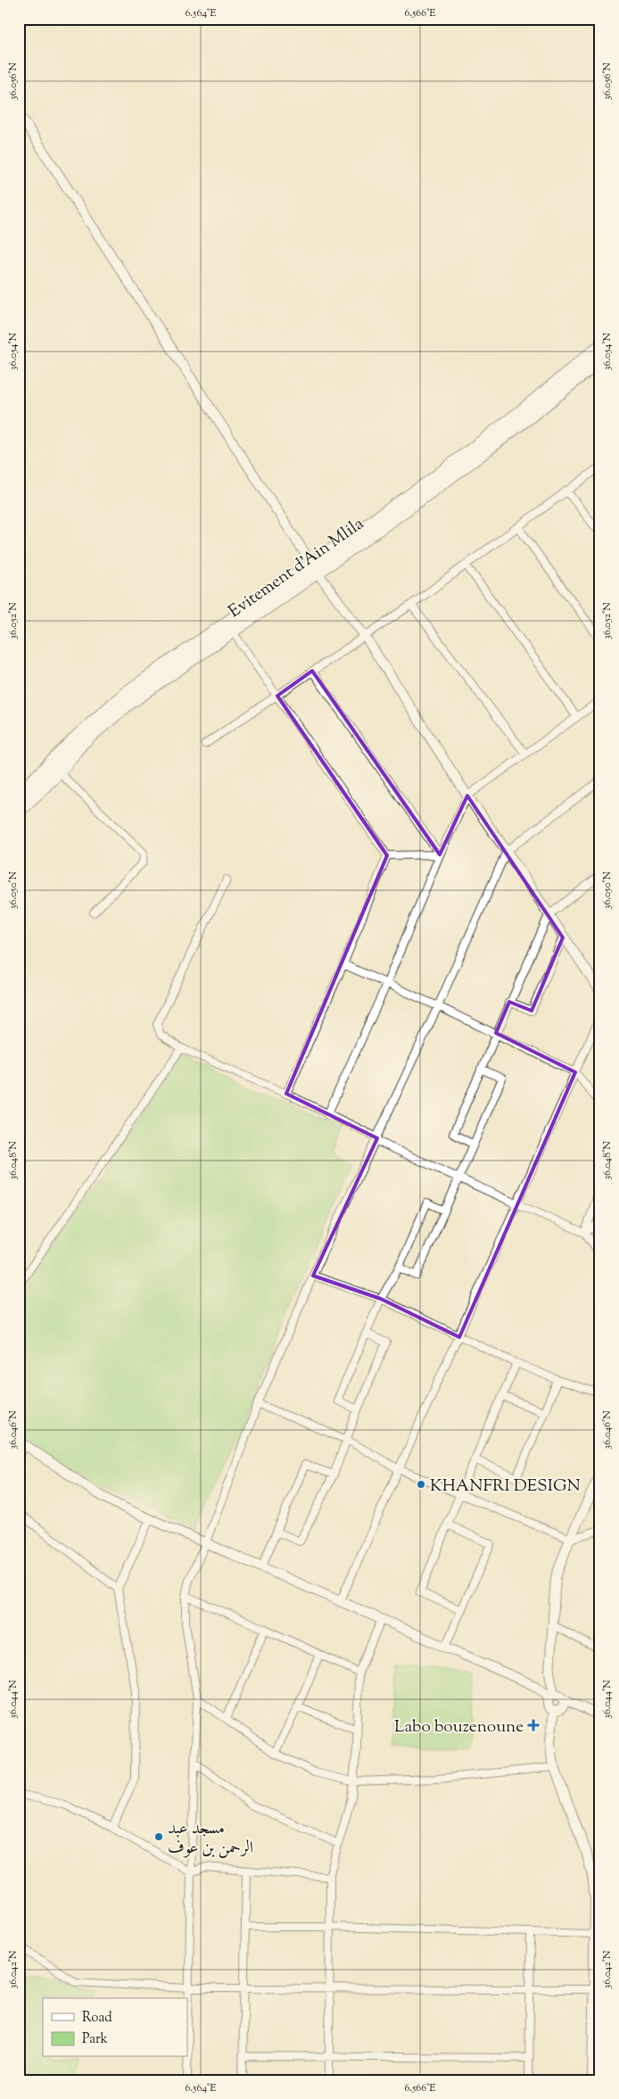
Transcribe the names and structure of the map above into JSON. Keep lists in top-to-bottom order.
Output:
{
  "streets": {
    "highway": ["Evitement d'Ain Mlila"]
  },
  "places": {
    "other": ["KHANFRI DESIGN", "مسجد عبد الرحمن بن عوف"],
    "health": ["Labo bouzenoune"]
  },
  "legend": ["Road", "Park"],
  "coordinates": [
    "6.564°E",
    "6.566°E",
    "36.056°N",
    "36.054°N",
    "36.052°N",
    "36.050°N",
    "36.048°N",
    "36.046°N",
    "36.044°N",
    "36.042°N"
  ]
}
